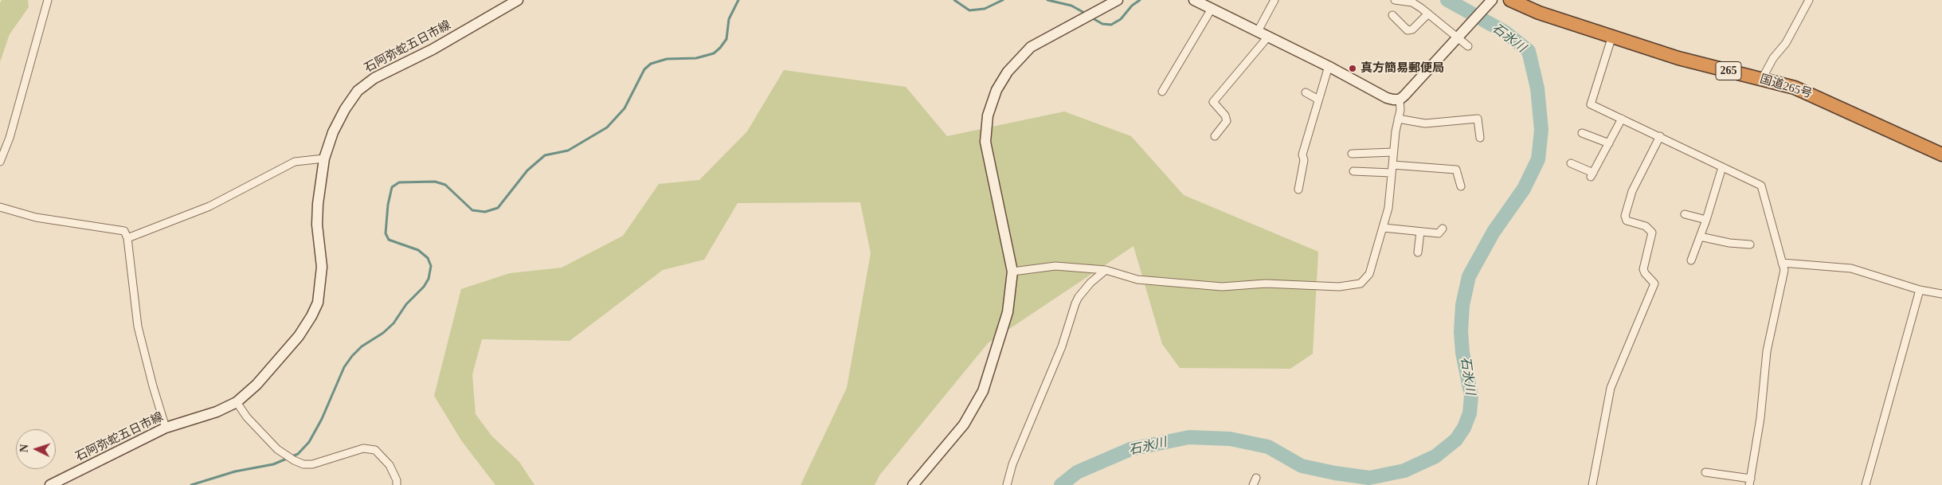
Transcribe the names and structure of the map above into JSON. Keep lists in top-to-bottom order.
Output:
{
  "streets": {
    "highway": ["265", "国道265号"],
    "main road": ["石阿弥蛇五日市線"]
  },
  "water": ["石氷川"],
  "places": ["真方簡易郵便局"],
  "north": "left"
}
